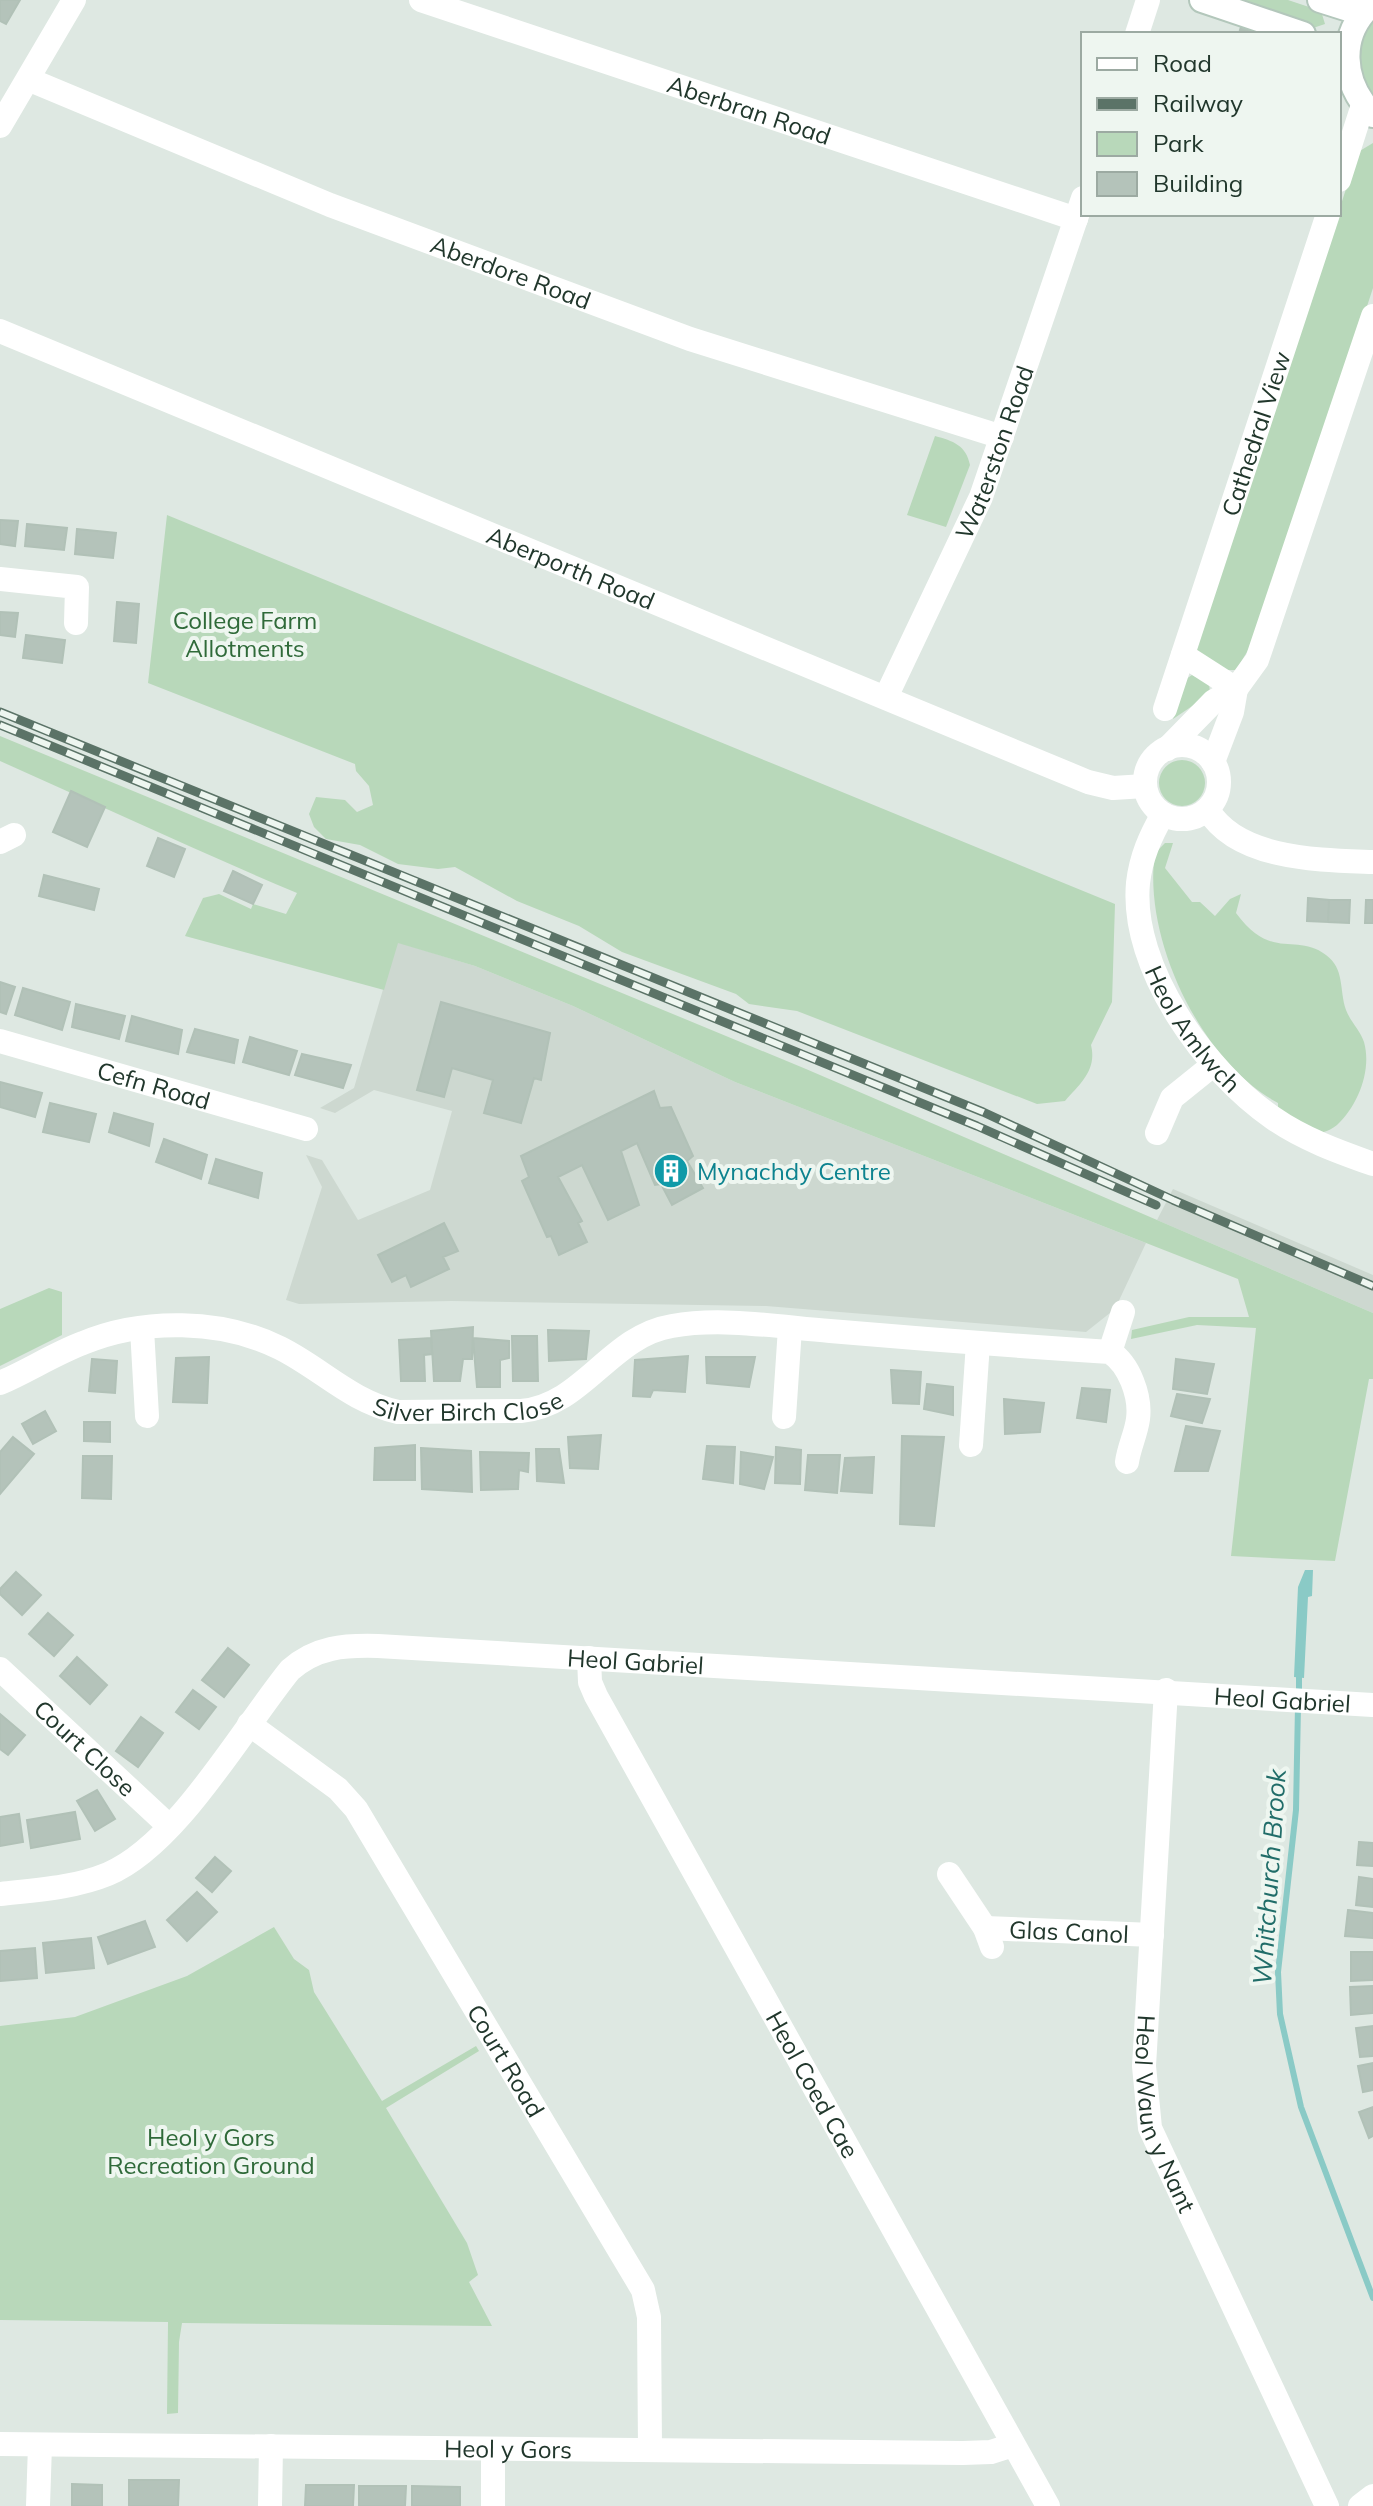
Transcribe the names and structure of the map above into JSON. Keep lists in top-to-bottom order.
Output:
{
  "streets": {
    "street": [
      "Aberbran Road",
      "Aberdore Road",
      "Cathedral View",
      "Waterston Road",
      "Aberporth Road",
      "Heol Amlwch",
      "Cefn Road",
      "Silver Birch Close",
      "Heol Gabriel",
      "Court Close",
      "Glas Canol",
      "Court Road",
      "Heol Coed Cae",
      "Heol Waun y Nant",
      "Heol y Gors"
    ]
  },
  "crossings": [
    ["Aberbran Road", "Waterston Road"],
    ["Aberdore Road", "Waterston Road"],
    ["Waterston Road", "Aberporth Road"],
    ["Aberporth Road", "Heol Amlwch"],
    ["Heol Gabriel", "Court Close"],
    ["Heol Gabriel", "Court Road"],
    ["Heol Gabriel", "Heol Coed Cae"],
    ["Heol Gabriel", "Heol Waun y Nant"],
    ["Glas Canol", "Heol Waun y Nant"],
    ["Court Road", "Heol y Gors"],
    ["Heol Coed Cae", "Heol y Gors"]
  ],
  "water": ["Whitchurch Brook"],
  "parks": ["College Farm Allotments", "Heol y Gors Recreation Ground"],
  "places": {
    "building": ["Mynachdy Centre"]
  },
  "legend": [
    "Road",
    "Railway",
    "Park",
    "Building"
  ]
}
